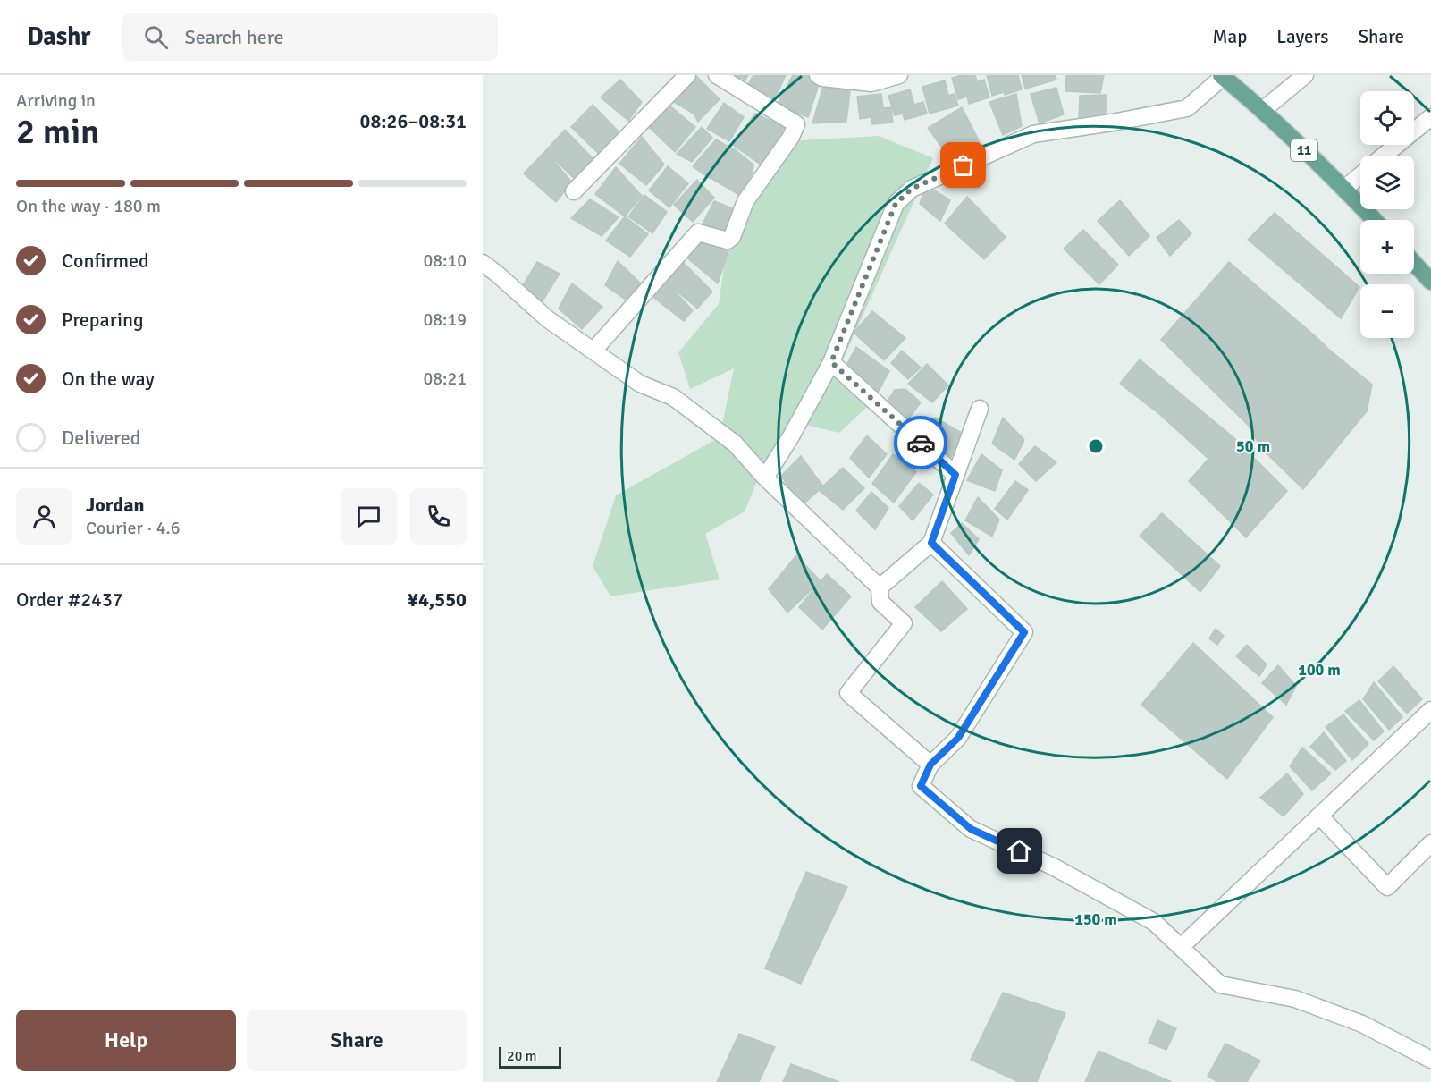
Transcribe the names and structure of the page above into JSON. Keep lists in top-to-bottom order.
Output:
{
  "streets": {
    "main road": ["11"]
  },
  "scale_bar": "20 m",
  "page": {
    "header": "Dashr",
    "search": "Search here",
    "nav": ["Map", "Layers", "Share"],
    "heading": ["2 min", "Arriving in", "08:26–08:31"],
    "panel": [
      "Jordan",
      "Courier · 4.6",
      "Order #2437",
      "¥4,550"
    ],
    "map_buttons": ["+", "−"],
    "bar": "On the way · 180 m",
    "list": [
      ["Confirmed", "08:10"],
      ["Preparing", "08:19"],
      ["On the way", "08:21"],
      "Delivered"
    ],
    "buttons": ["Help", "Share"],
    "scale": "20 m"
  },
  "rings": ["50 m", "100 m", "150 m"]
}
